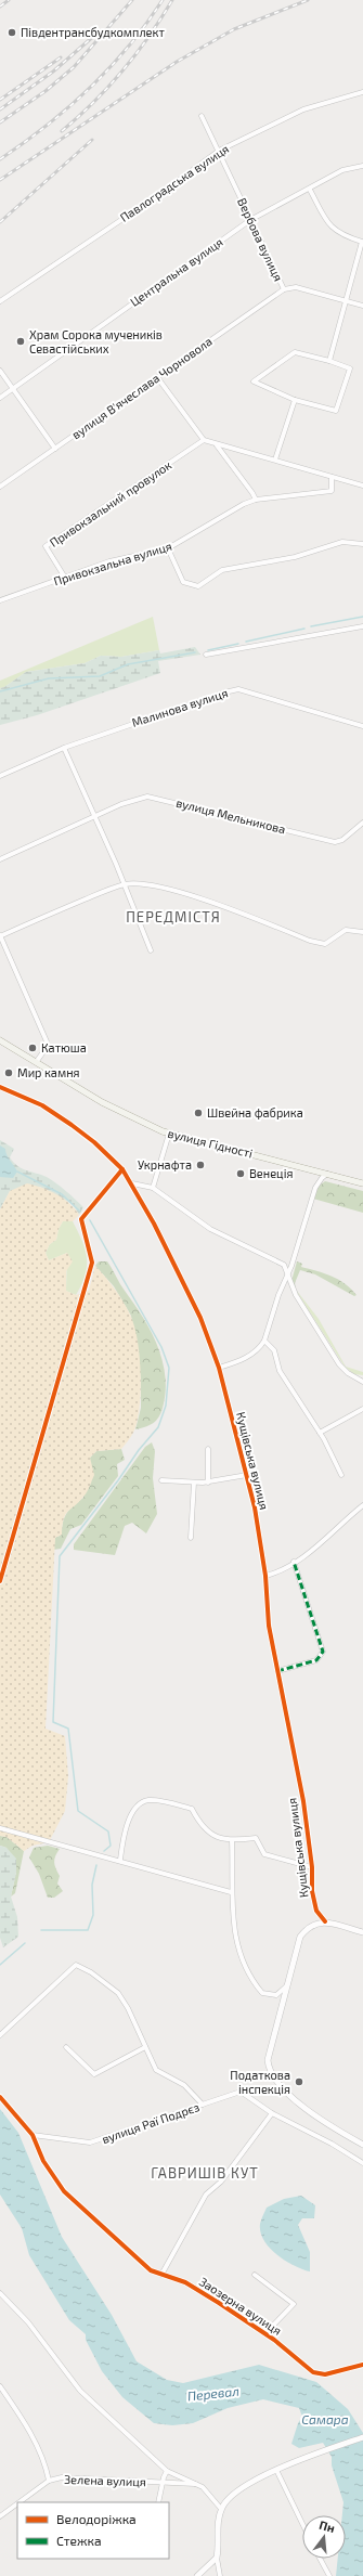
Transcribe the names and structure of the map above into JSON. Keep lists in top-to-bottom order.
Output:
{
  "streets": {
    "main road": ["вулиця Гідності"],
    "street": [
      "Павлоградська вулиця",
      "Вербова вулиця",
      "Центральна вулиця",
      "вулиця В'ячеслава Чорновола",
      "Привокзальний провулок",
      "Привокзальна вулиця",
      "Малинова вулиця",
      "вулиця Мельникова",
      "Кущівська вулиця",
      "вулиця Раї Подрєз",
      "Заозерна вулиця",
      "Зелена вулиця"
    ]
  },
  "crossings": [
    ["Павлоградська вулиця", "Вербова вулиця"],
    ["Вербова вулиця", "Центральна вулиця"],
    ["Вербова вулиця", "вулиця В'ячеслава Чорновола"],
    ["Привокзальний провулок", "Привокзальна вулиця"],
    ["вулиця Раї Подрєз", "Заозерна вулиця"]
  ],
  "districts": ["ПЕРЕДМІСТЯ", "ГАВРИШІВ КУТ"],
  "water": ["Перевал", "Самара"],
  "places": [
    "Південтрансбудкомплект",
    "Храм Сорока мучеників Севастійських",
    "Катюша",
    "Мир камня",
    "Швейна фабрика",
    "Укрнафта",
    "Венеція",
    "Податкова інспекція"
  ],
  "legend": ["Велодоріжка", "Стежка"],
  "north": "top"
}
